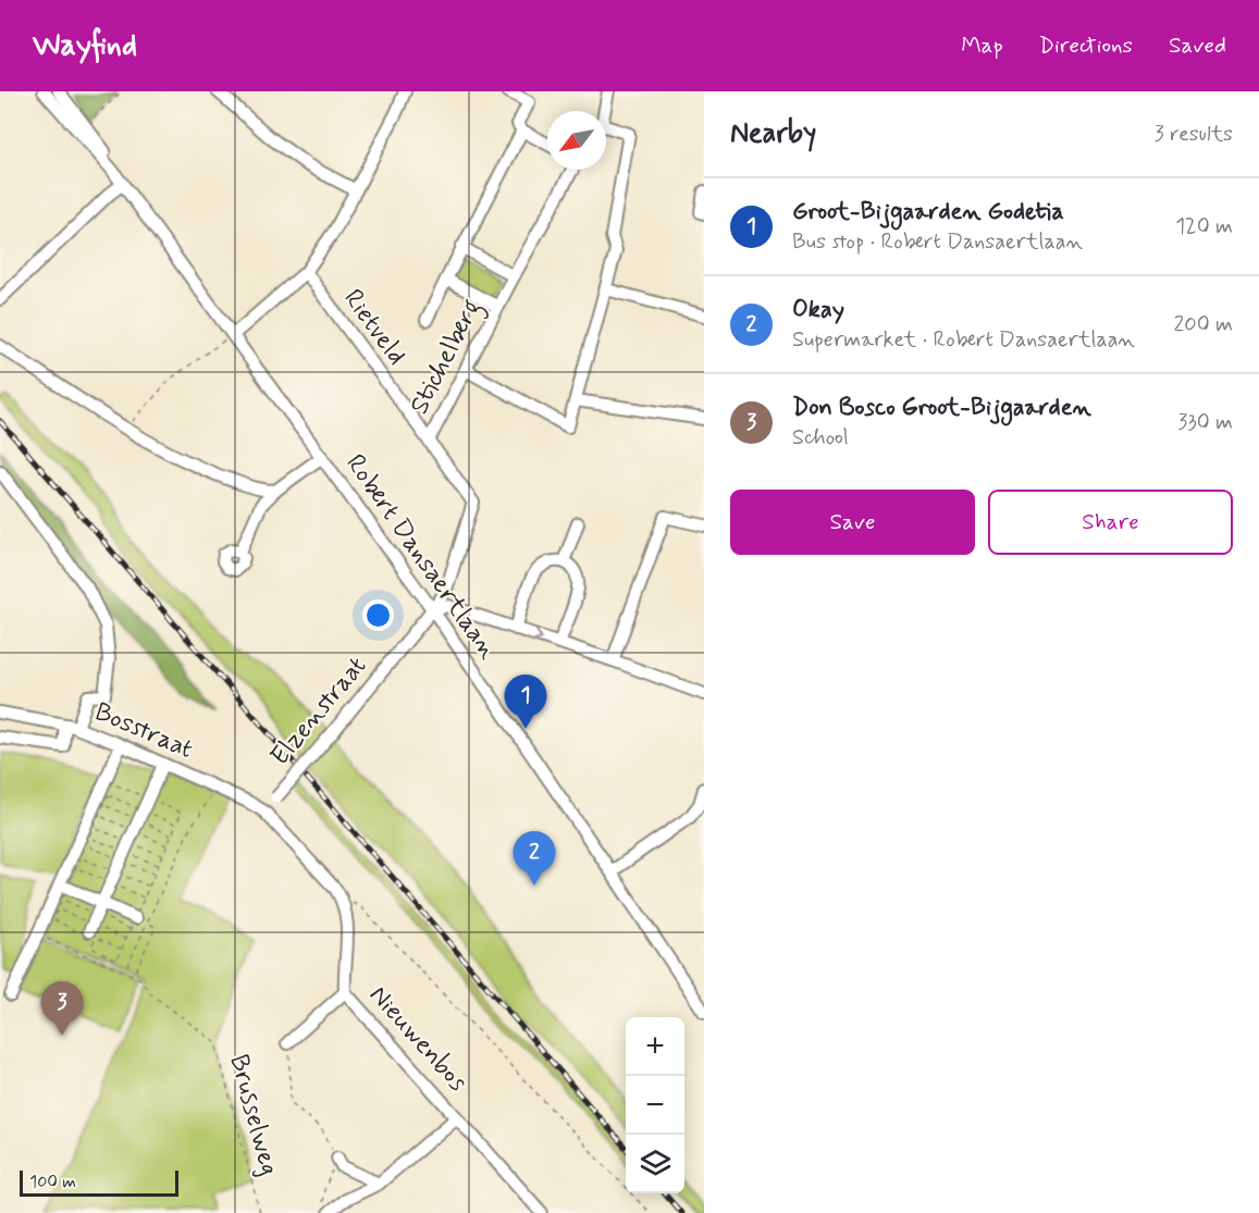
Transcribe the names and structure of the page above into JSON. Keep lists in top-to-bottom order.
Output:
{
  "streets": {
    "street": [
      "Rietveld",
      "Stichelberg",
      "Robert Dansaertlaan",
      "Elzenstraat",
      "Bosstraat",
      "Nieuwenbos"
    ],
    "path": ["Brusselweg"]
  },
  "crossings": [
    ["Rietveld", "Stichelberg"],
    ["Stichelberg", "Robert Dansaertlaan"],
    ["Stichelberg", "Elzenstraat"],
    ["Robert Dansaertlaan", "Elzenstraat"],
    ["Elzenstraat", "Bosstraat"],
    ["Elzenstraat", "Nieuwenbos"],
    ["Bosstraat", "Nieuwenbos"]
  ],
  "scale_bar": "100 m",
  "north": "bottom left",
  "page": {
    "header": "Wayfind",
    "nav": ["Map", "Directions", "Saved"],
    "heading": ["Nearby", "3 results"],
    "list": [
      {
        "mark": "1",
        "name": "Groot-Bijgaarden Godetia",
        "note": "Bus stop · Robert Dansaertlaan",
        "value": "120 m"
      },
      {
        "mark": "2",
        "name": "Okay",
        "note": "Supermarket · Robert Dansaertlaan",
        "value": "200 m"
      },
      {
        "mark": "3",
        "name": "Don Bosco Groot-Bijgaarden",
        "note": "School",
        "value": "330 m"
      }
    ],
    "buttons": ["Save", "Share"],
    "pins": ["1", "2", "3"],
    "map_buttons": ["+", "−"],
    "scale": "100 m"
  }
}
